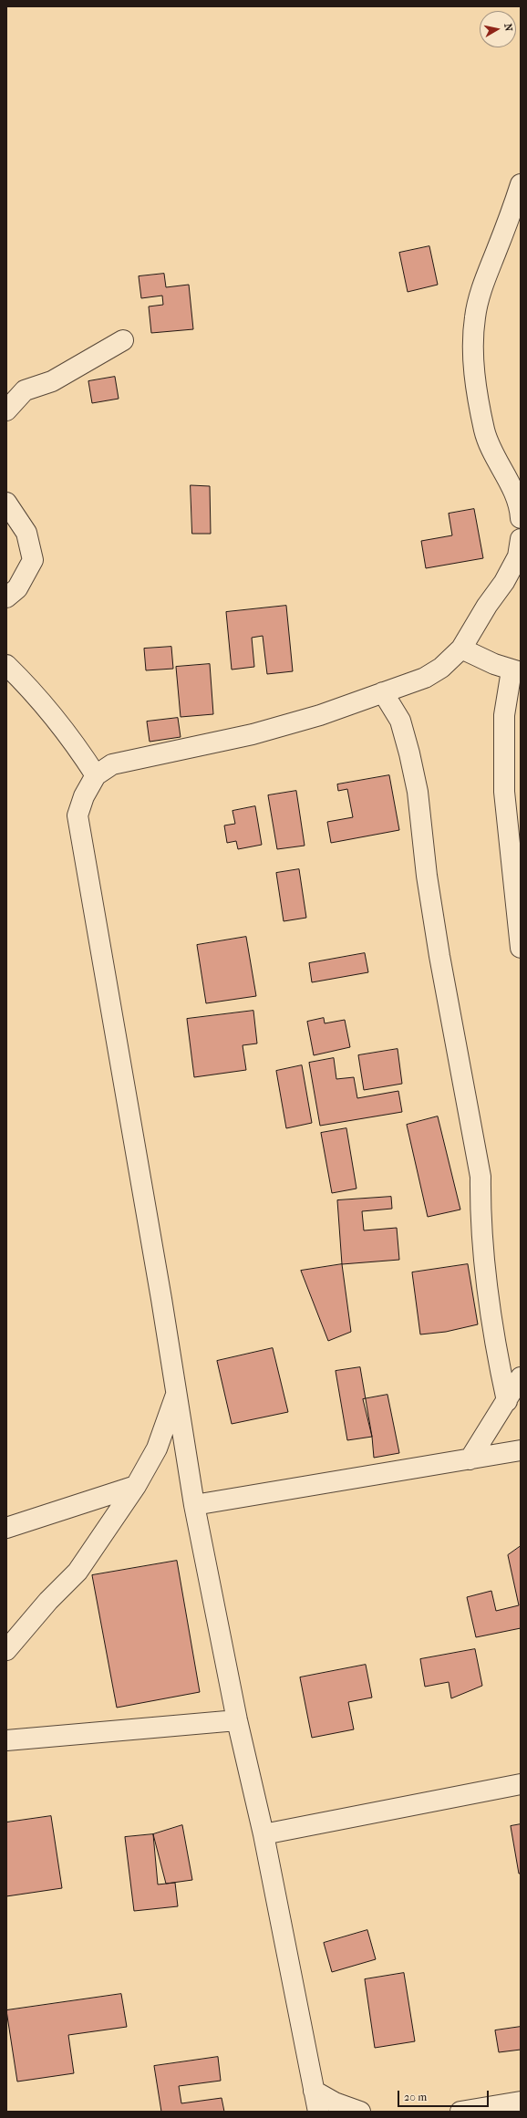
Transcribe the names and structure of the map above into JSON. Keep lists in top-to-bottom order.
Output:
{
  "scale_bar": "20 m",
  "north": "right"
}
